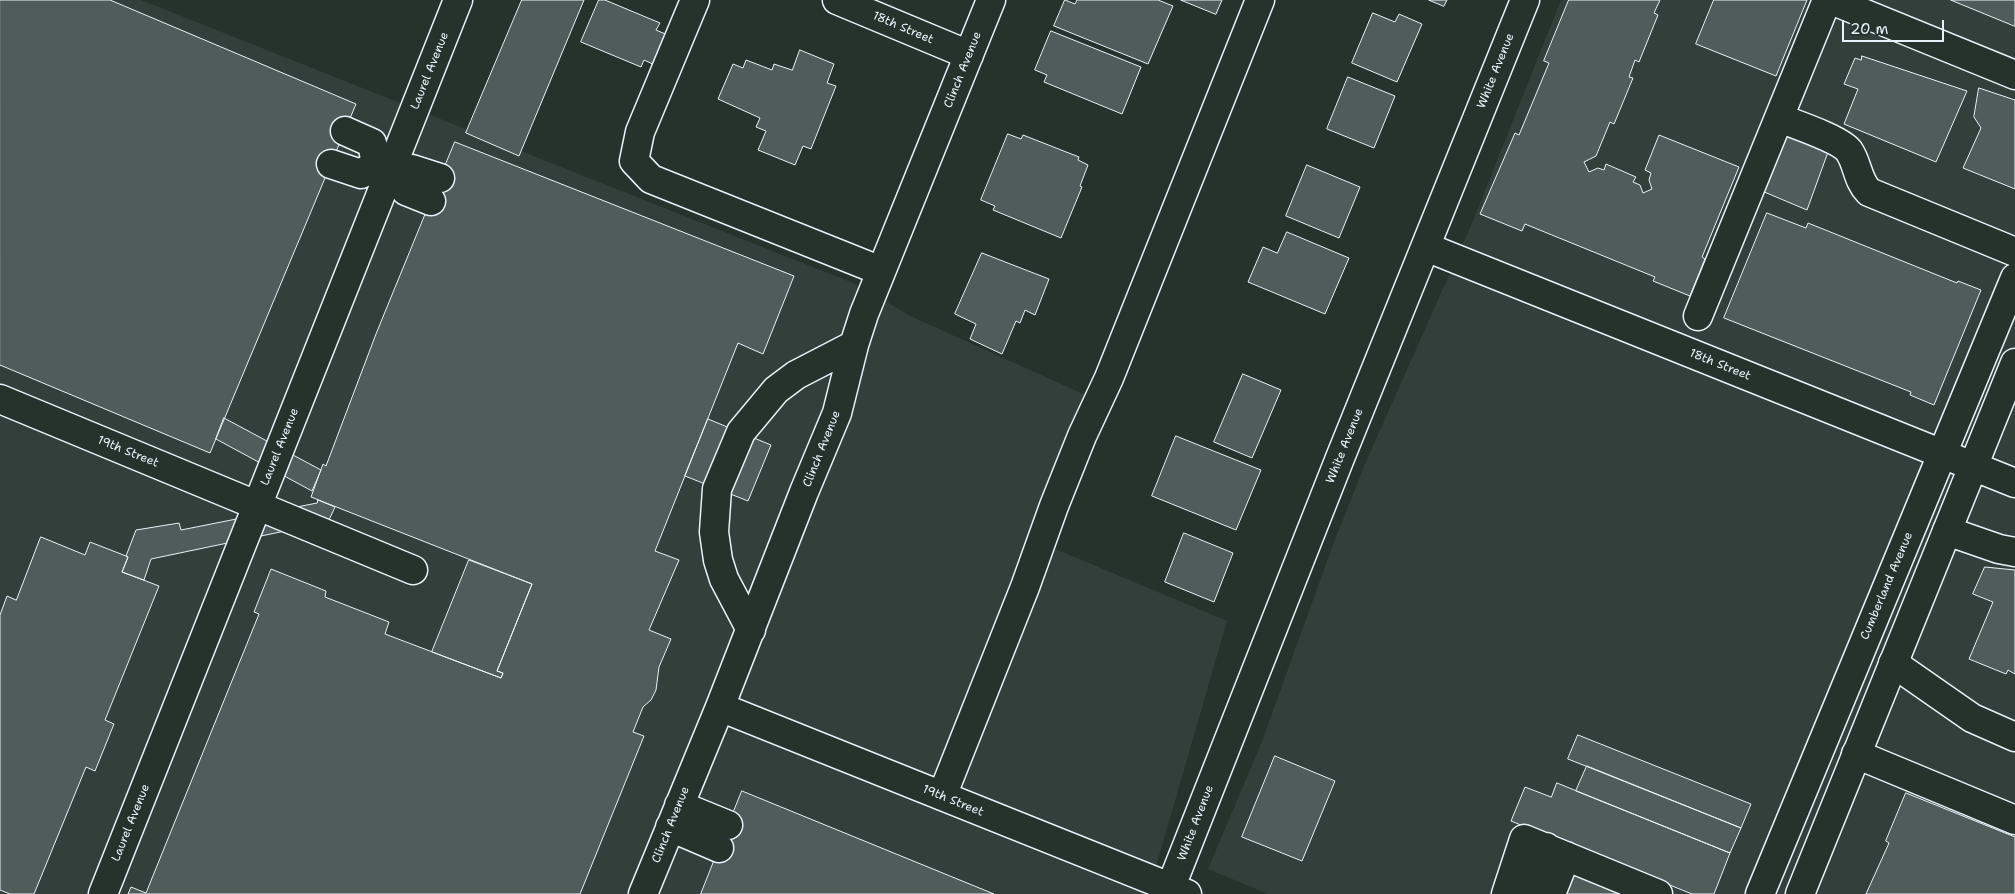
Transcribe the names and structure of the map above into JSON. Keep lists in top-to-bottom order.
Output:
{
  "streets": {
    "street": [
      "18th Street",
      "Clinch Avenue",
      "Laurel Avenue",
      "White Avenue",
      "19th Street",
      "Cumberland Avenue"
    ]
  },
  "crossings": [
    ["18th Street", "Clinch Avenue"],
    ["18th Street", "White Avenue"],
    ["18th Street", "Cumberland Avenue"],
    ["Clinch Avenue", "19th Street"],
    ["Laurel Avenue", "19th Street"],
    ["White Avenue", "19th Street"]
  ],
  "scale_bar": "20 m"
}
